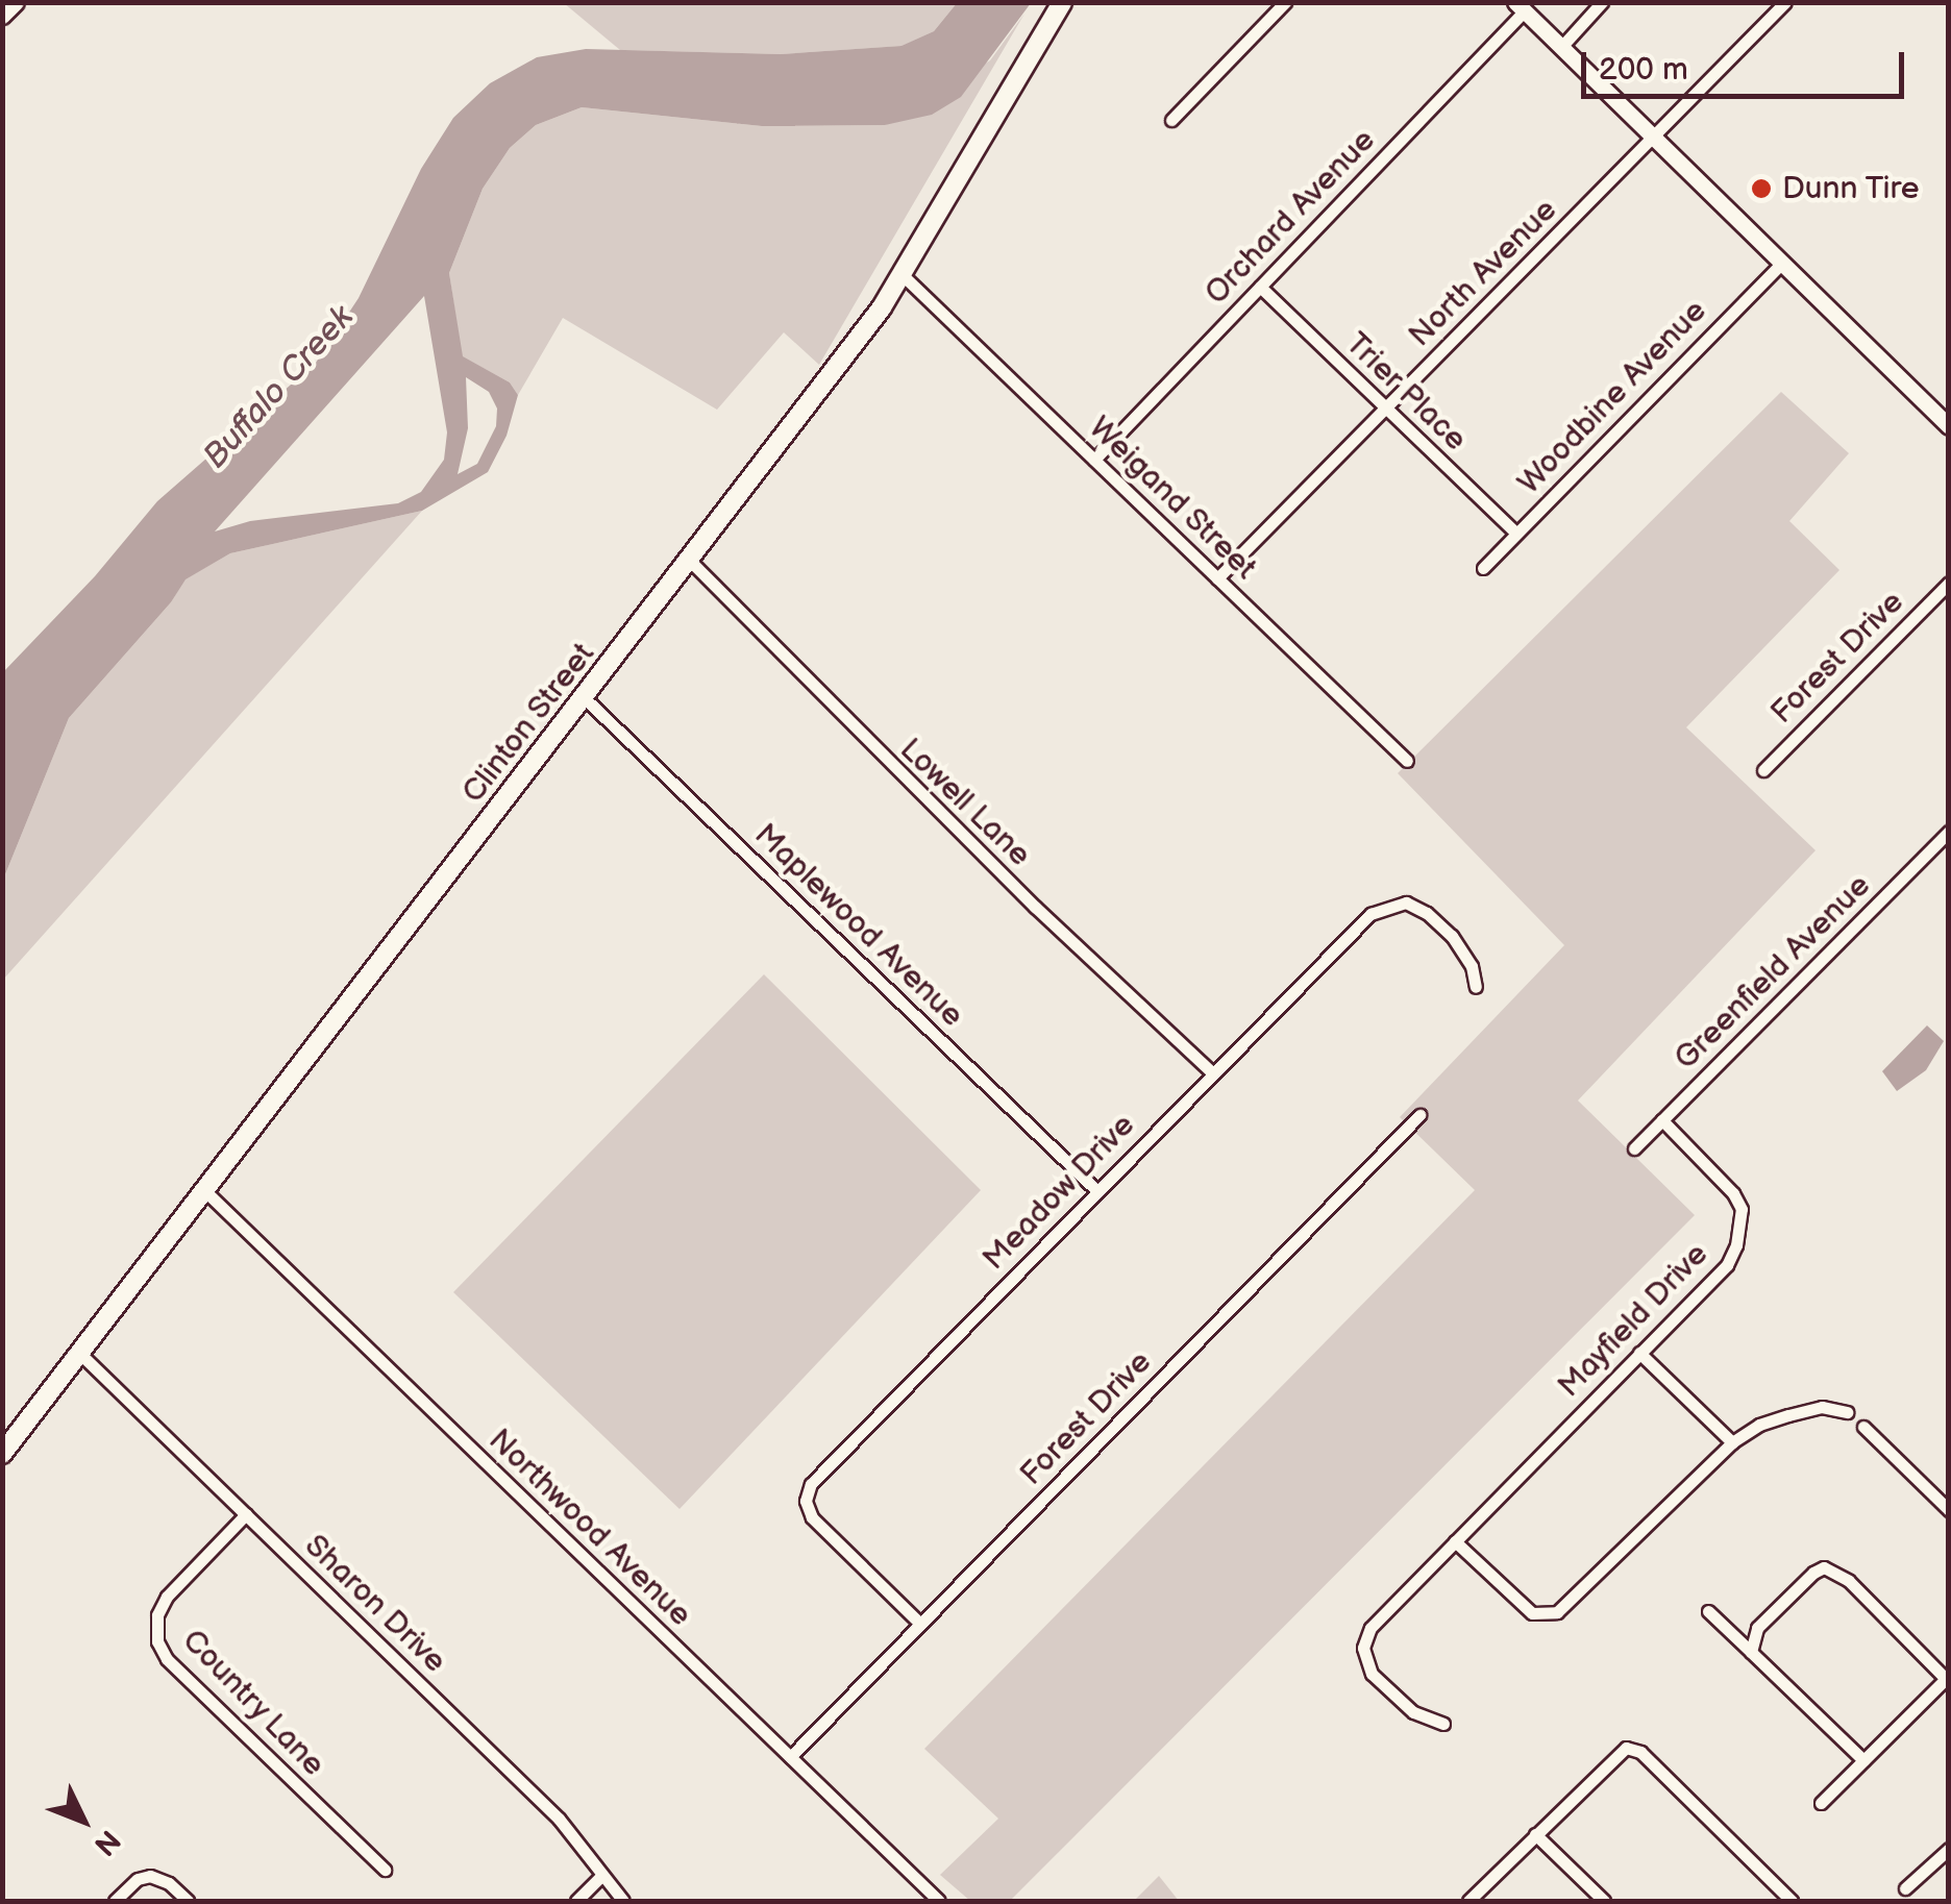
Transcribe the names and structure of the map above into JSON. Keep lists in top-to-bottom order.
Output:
{
  "streets": {
    "main road": ["Clinton Street"],
    "street": [
      "Orchard Avenue",
      "North Avenue",
      "Trier Place",
      "Woodbine Avenue",
      "Weigand Street",
      "Forest Drive",
      "Lowell Lane",
      "Maplewood Avenue",
      "Greenfield Avenue",
      "Meadow Drive",
      "Mayfield Drive",
      "Northwood Avenue",
      "Sharon Drive",
      "Country Lane"
    ]
  },
  "crossings": [
    ["Orchard Avenue", "Trier Place"],
    ["Orchard Avenue", "Weigand Street"],
    ["North Avenue", "Trier Place"],
    ["North Avenue", "Weigand Street"],
    ["Trier Place", "Woodbine Avenue"],
    ["Weigand Street", "Clinton Street"],
    ["Forest Drive", "Meadow Drive"],
    ["Forest Drive", "Northwood Avenue"],
    ["Clinton Street", "Lowell Lane"],
    ["Clinton Street", "Maplewood Avenue"],
    ["Clinton Street", "Northwood Avenue"],
    ["Clinton Street", "Sharon Drive"],
    ["Lowell Lane", "Meadow Drive"],
    ["Maplewood Avenue", "Meadow Drive"],
    ["Greenfield Avenue", "Mayfield Drive"],
    ["Sharon Drive", "Country Lane"]
  ],
  "water": ["Buffalo Creek"],
  "places": ["Dunn Tire"],
  "scale_bar": "200 m",
  "north": "bottom right"
}
